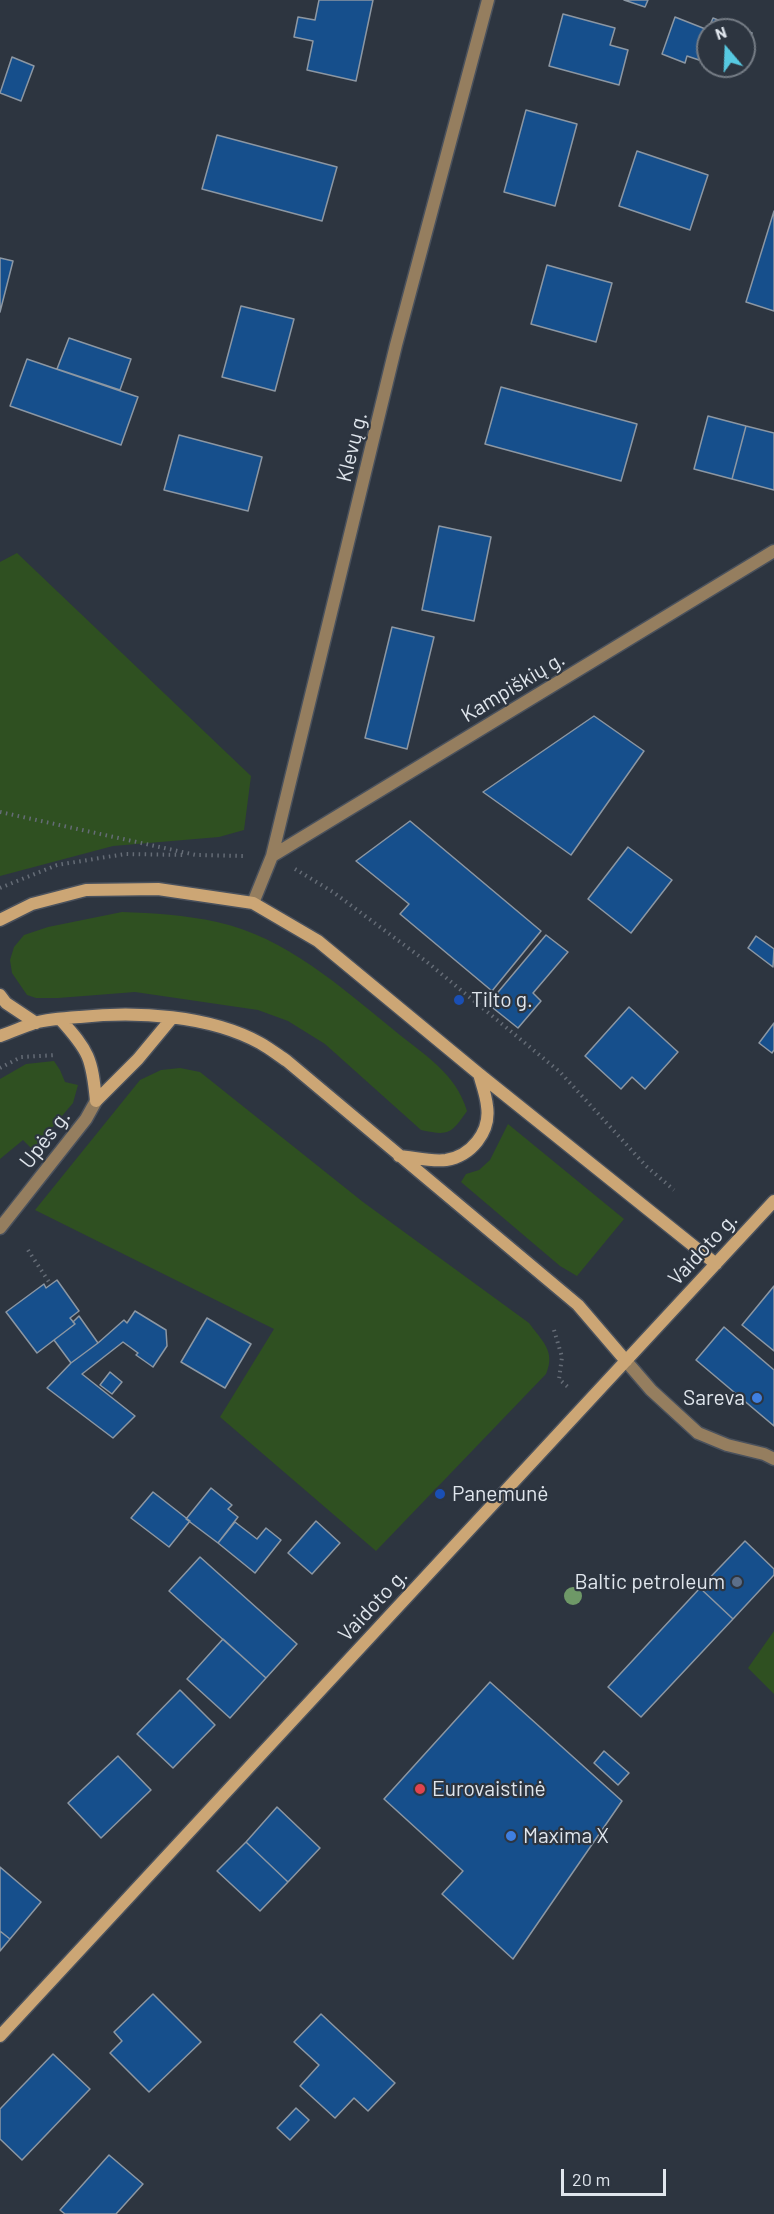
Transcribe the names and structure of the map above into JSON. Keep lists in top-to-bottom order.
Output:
{
  "streets": {
    "main road": ["Vaidoto g."],
    "street": ["Klevų g.", "Kampiškių g.", "Upės g."]
  },
  "crossings": [
    ["Klevų g.", "Kampiškių g."]
  ],
  "places": [
    "Tilto g.",
    "Sareva",
    "Panemunė",
    "Baltic petroleum",
    "Eurovaistinė",
    "Maxima X"
  ],
  "scale_bar": "20 m",
  "north": "top"
}
